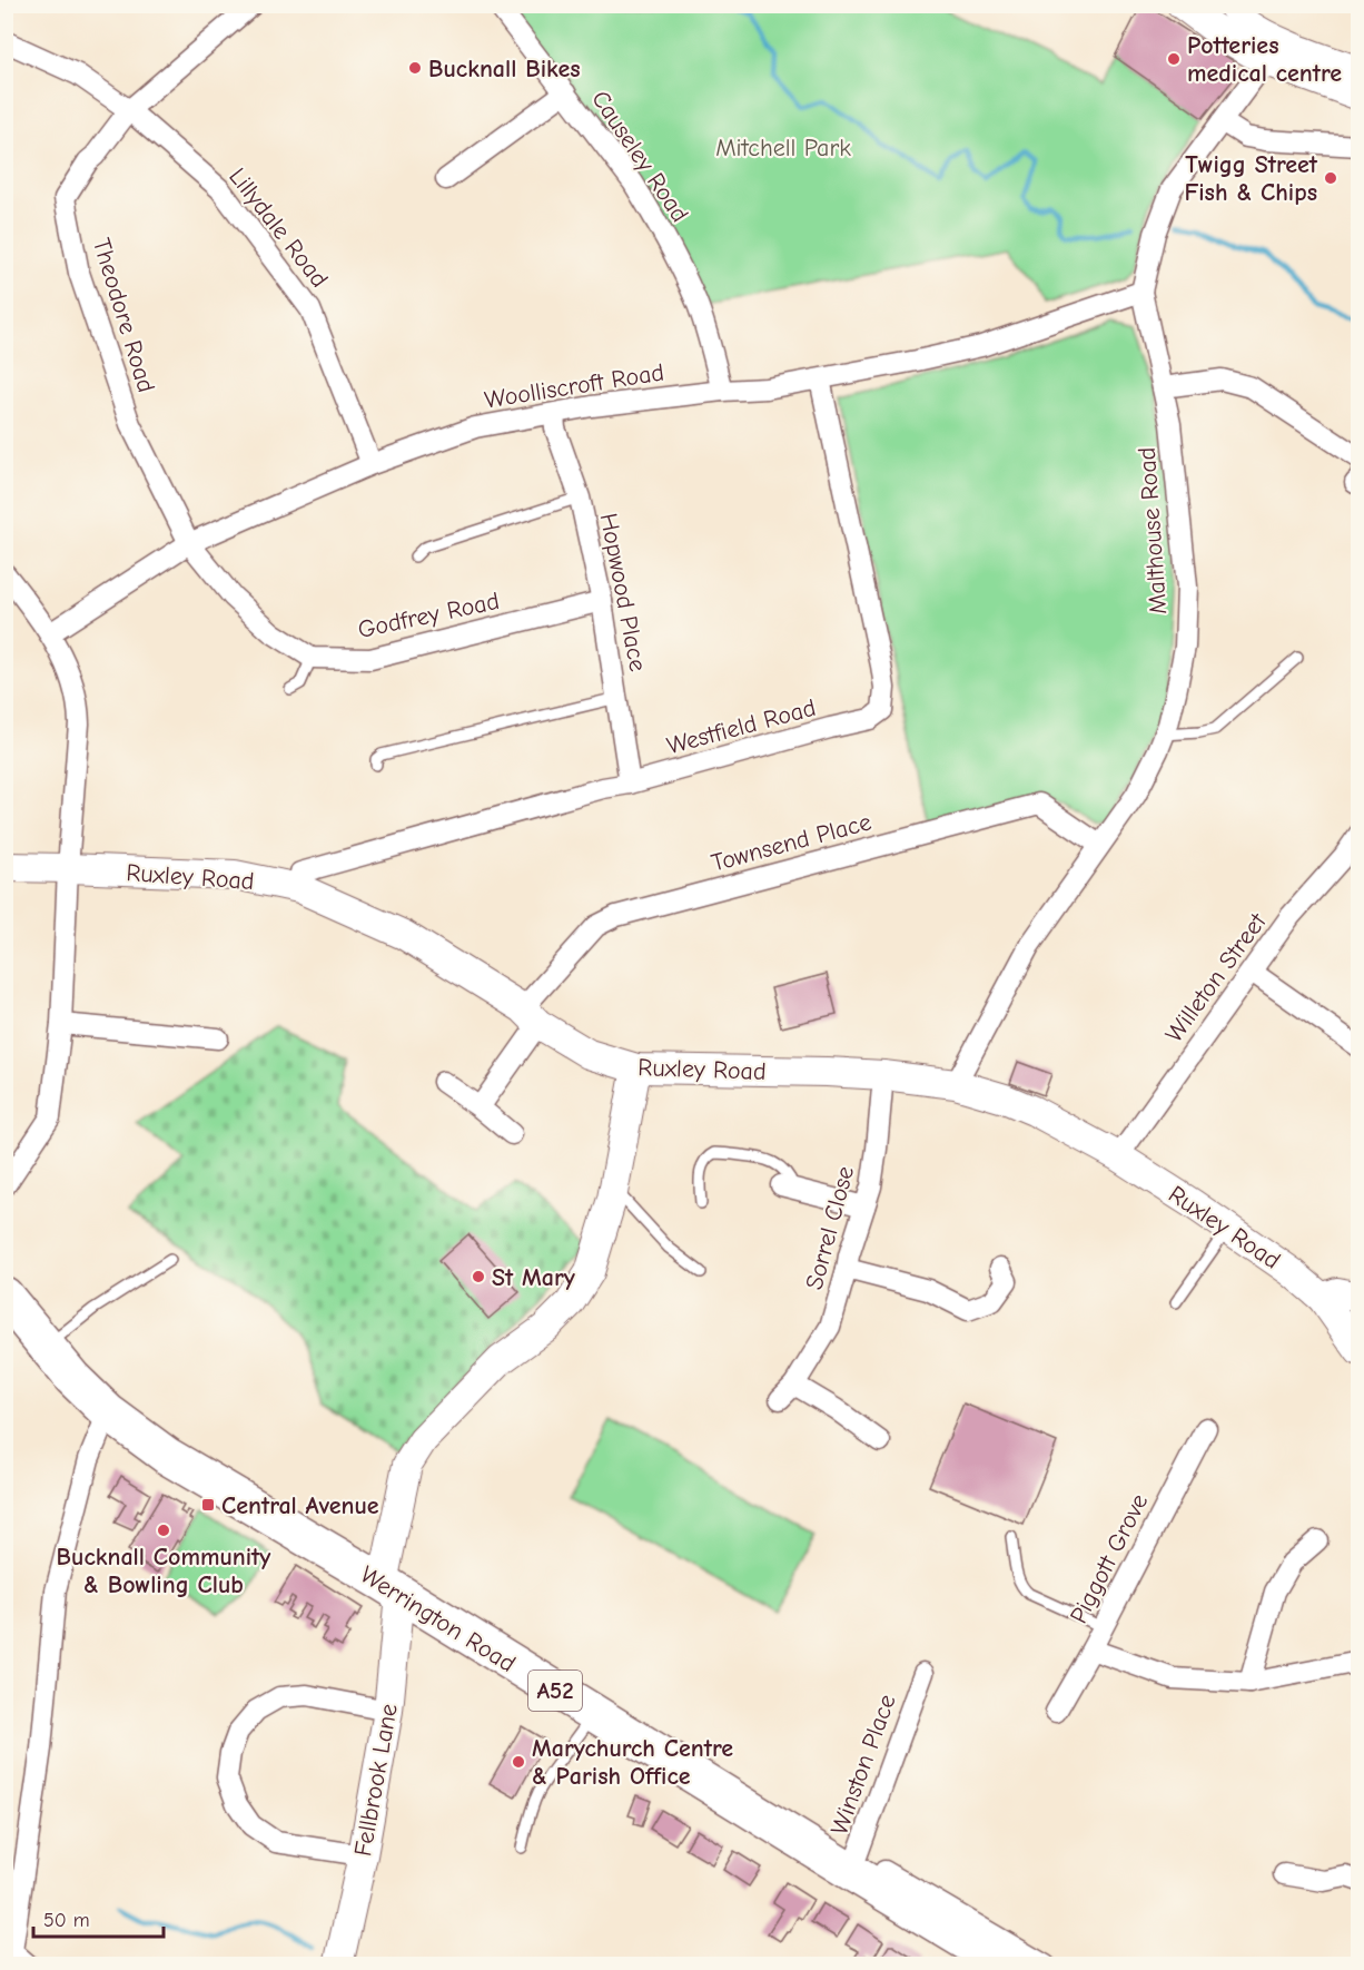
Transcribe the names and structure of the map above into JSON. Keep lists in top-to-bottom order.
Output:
{
  "streets": {
    "highway": ["Werrington Road", "A52"],
    "street": [
      "Causeley Road",
      "Lillydale Road",
      "Theodore Road",
      "Woolliscroft Road",
      "Malthouse Road",
      "Hopwood Place",
      "Godfrey Road",
      "Westfield Road",
      "Townsend Place",
      "Ruxley Road",
      "Willeton Street",
      "Sorrel Close",
      "Piggott Grove",
      "Winston Place",
      "Fellbrook Lane"
    ]
  },
  "crossings": [
    ["Causeley Road", "Woolliscroft Road"],
    ["Lillydale Road", "Theodore Road"],
    ["Lillydale Road", "Woolliscroft Road"],
    ["Theodore Road", "Woolliscroft Road"],
    ["Woolliscroft Road", "Malthouse Road"],
    ["Woolliscroft Road", "Hopwood Place"],
    ["Woolliscroft Road", "Westfield Road"],
    ["Malthouse Road", "Townsend Place"],
    ["Malthouse Road", "Ruxley Road"],
    ["Hopwood Place", "Godfrey Road"],
    ["Hopwood Place", "Westfield Road"],
    ["Westfield Road", "Ruxley Road"],
    ["Townsend Place", "Ruxley Road"],
    ["Ruxley Road", "Willeton Street"],
    ["Ruxley Road", "Sorrel Close"],
    ["Ruxley Road", "Fellbrook Lane"],
    ["Werrington Road", "Winston Place"],
    ["Werrington Road", "Fellbrook Lane"]
  ],
  "parks": ["Mitchell Park"],
  "places": {
    "other": [
      "Potteries medical centre",
      "Bucknall Bikes",
      "Twigg Street Fish & Chips",
      "St Mary",
      "Bucknall Community & Bowling Club",
      "Marychurch Centre & Parish Office"
    ],
    "transit": ["Central Avenue"]
  },
  "scale_bar": "50 m"
}
